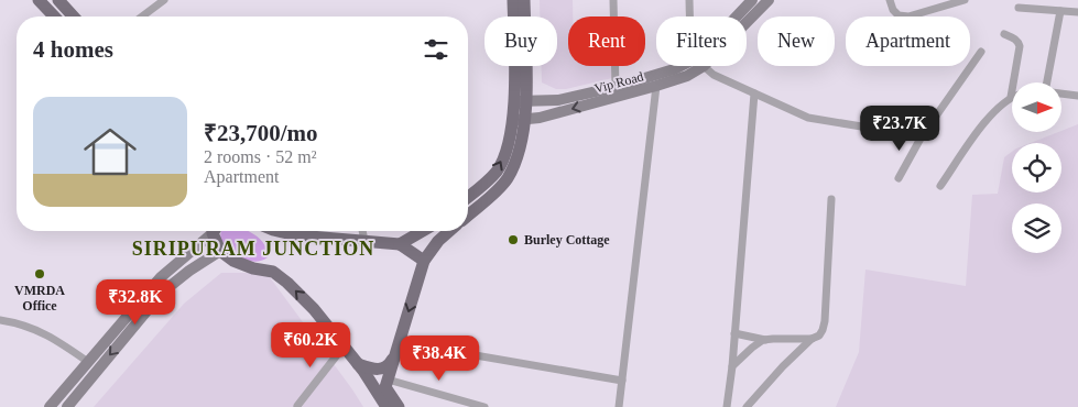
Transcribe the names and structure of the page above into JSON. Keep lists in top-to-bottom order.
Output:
{
  "streets": {
    "main road": ["Vip Road"]
  },
  "districts": ["SIRIPURAM JUNCTION"],
  "places": ["Burley Cottage", "VMRDA Office"],
  "north": "right",
  "page": {
    "chip": [
      "Buy",
      "Rent",
      "Filters",
      "New",
      "Apartment"
    ],
    "heading": "4 homes",
    "list": [
      {
        "name": "₹23,700/mo",
        "note": "2 rooms · 52 m² · Apartment"
      }
    ],
    "price": [
      "₹23.7K",
      "₹32.8K",
      "₹60.2K",
      "₹38.4K"
    ]
  }
}
